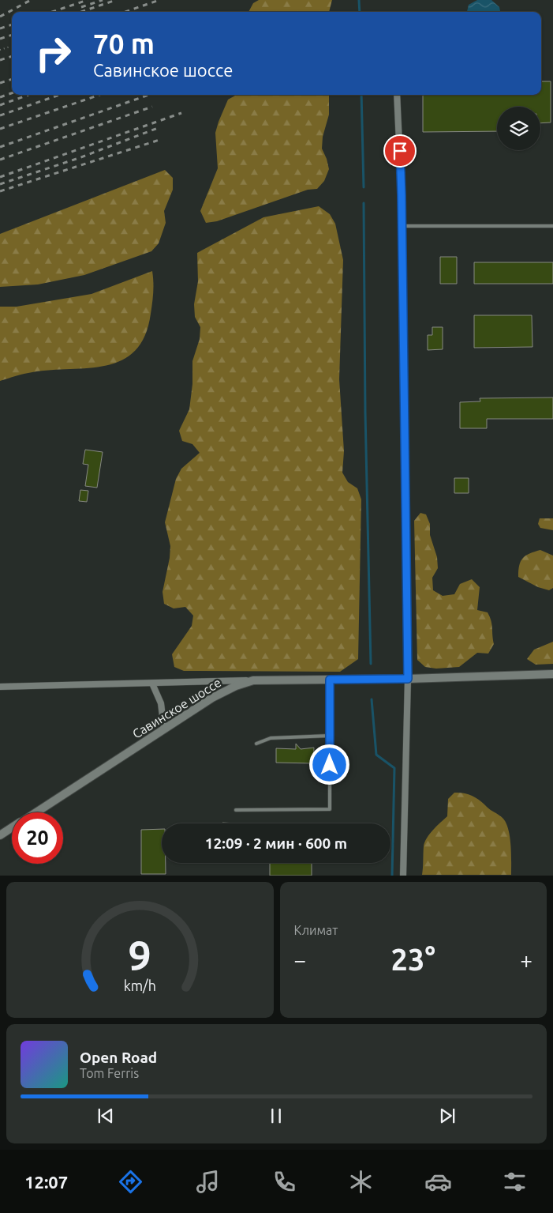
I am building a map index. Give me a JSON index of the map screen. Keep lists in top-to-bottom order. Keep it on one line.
{"streets":{"street":["Савинское шоссе"]},"page":{"turn":["70 m","Савинское шоссе"],"limit":"20","trip":"12:09 · 2 мин · 600 m","tile":"Климат","heat":["−","23°","+"],"song":["Open Road","Tom Ferris"],"tabs":"12:07","gauge":["9","km/h"]}}
